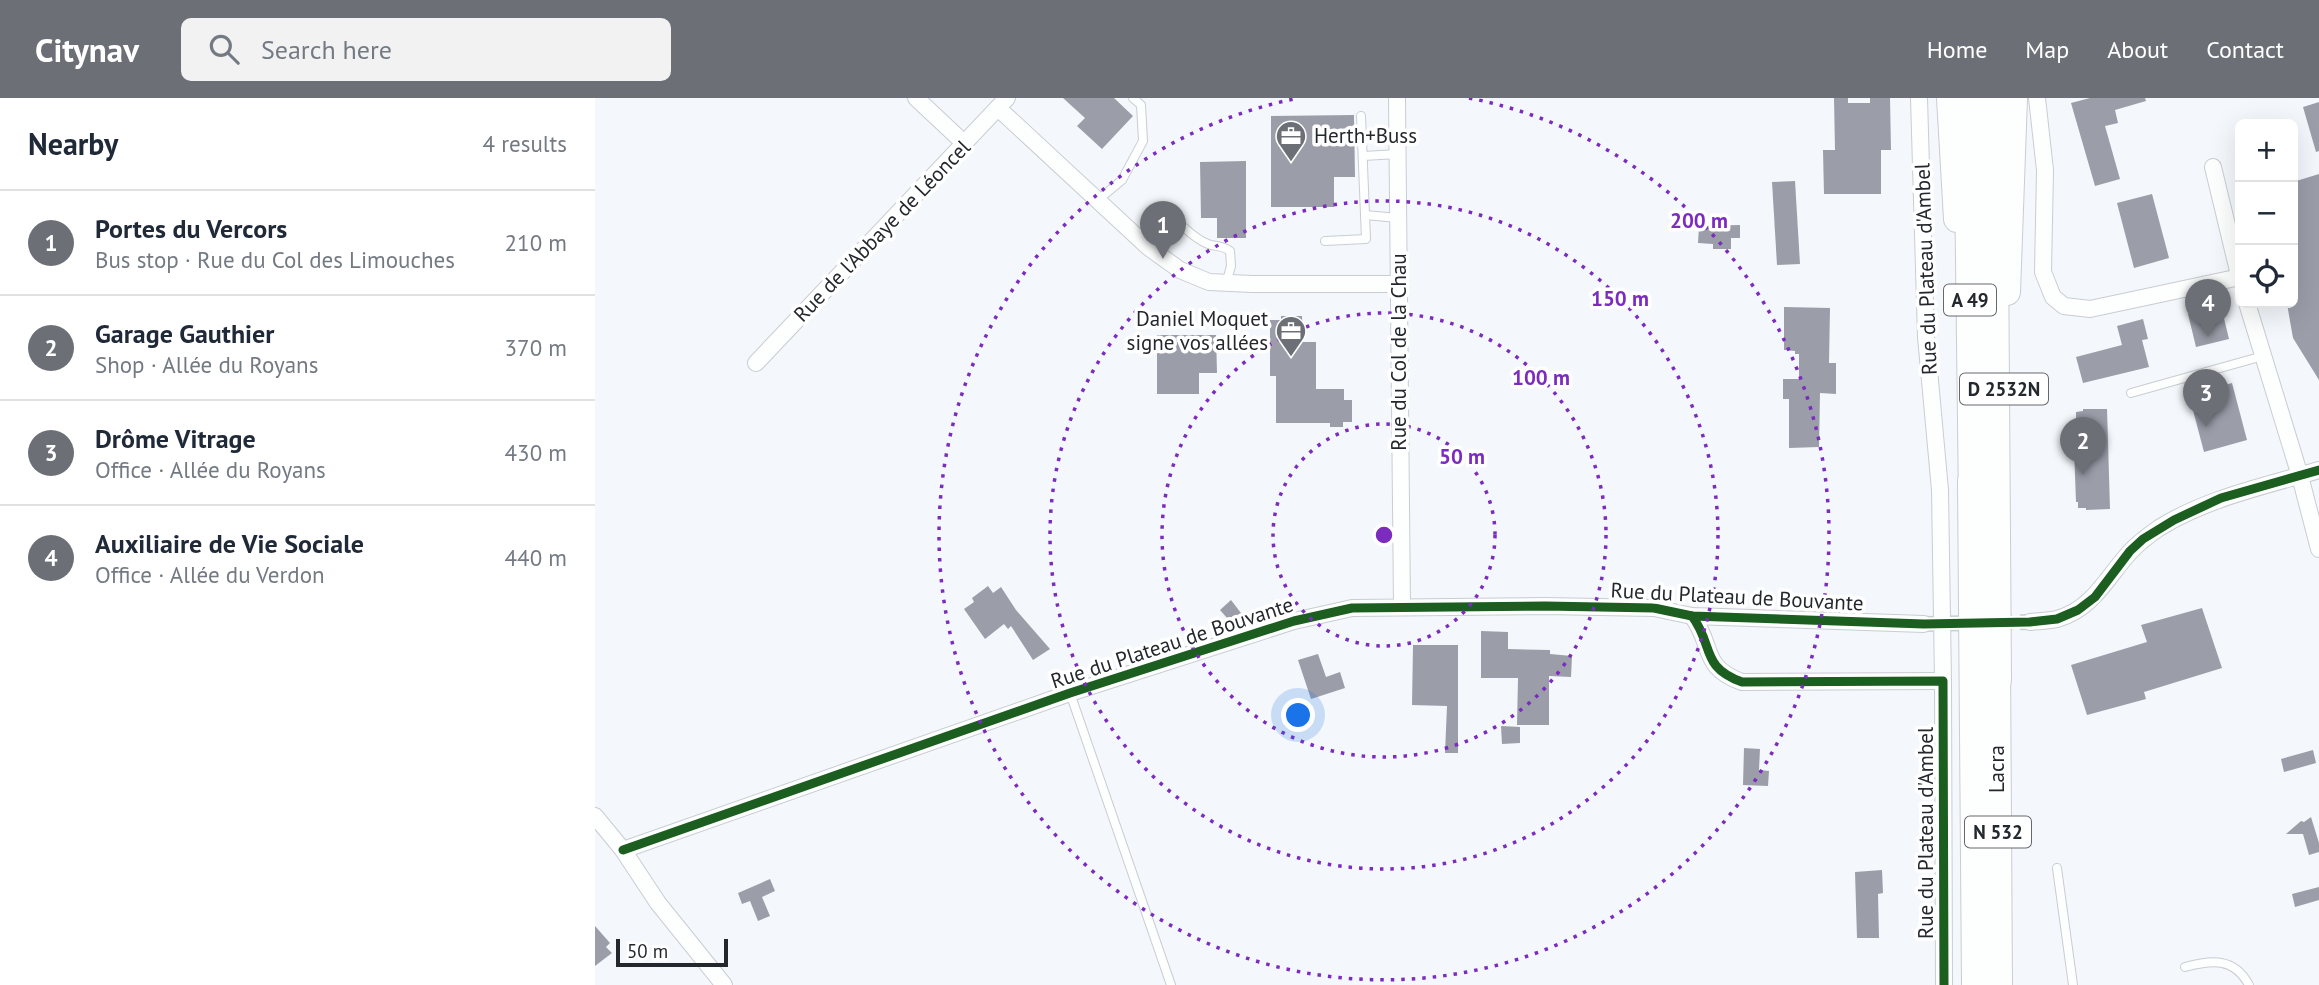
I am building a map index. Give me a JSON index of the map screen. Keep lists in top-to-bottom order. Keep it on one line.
{"streets":{"highway":["A 49","D 2532N","Lacra","N 532"],"street":["Rue de l'Abbaye de Léoncel","Rue du Plateau d'Ambel","Rue du Col de la Chau","Rue du Plateau de Bouvante"]},"crossings":[["A 49","D 2532N"],["A 49","Lacra"],["A 49","N 532"],["Rue du Col de la Chau","Rue du Plateau de Bouvante"],["D 2532N","Lacra"],["D 2532N","N 532"]],"places":{"office":["Herth+Buss","Daniel Moquet signe vos allées"]},"scale_bar":"50 m","page":{"header":"Citynav","search":"Search here","nav":["Home","Map","About","Contact"],"heading":["Nearby","4 results"],"map_buttons":["+","−"],"list":[{"mark":"1","name":"Portes du Vercors","note":"Bus stop · Rue du Col des Limouches","value":"210 m"},{"mark":"2","name":"Garage Gauthier","note":"Shop · Allée du Royans","value":"370 m"},{"mark":"3","name":"Drôme Vitrage","note":"Office · Allée du Royans","value":"430 m"},{"mark":"4","name":"Auxiliaire de Vie Sociale","note":"Office · Allée du Verdon","value":"440 m"}],"pins":["1","4","3","2"],"scale":"50 m"},"rings":["200 m","150 m","100 m","50 m"]}
